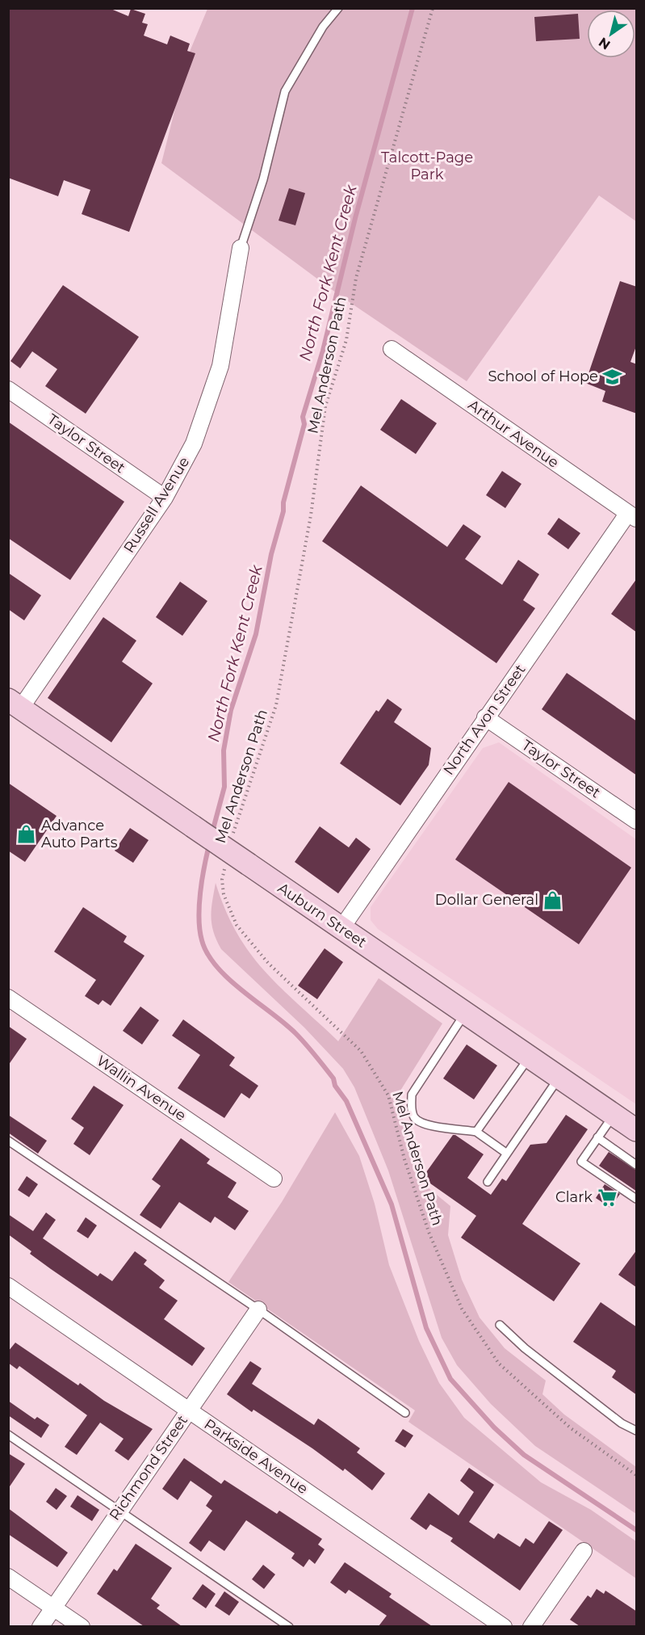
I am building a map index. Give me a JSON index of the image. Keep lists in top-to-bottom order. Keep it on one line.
{"streets":{"main road":["Auburn Street"],"street":["Arthur Avenue","Taylor Street","Russell Avenue","North Avon Street","Wallin Avenue","Parkside Avenue","Richmond Street"],"path":["Mel Anderson Path"]},"crossings":[["Arthur Avenue","North Avon Street"],["Taylor Street","Russell Avenue"],["Taylor Street","North Avon Street"],["Russell Avenue","Auburn Street"],["North Avon Street","Auburn Street"],["Parkside Avenue","Richmond Street"]],"water":["North Fork Kent Creek"],"parks":["Talcott-Page Park"],"places":{"school or university":["School of Hope"],"shop":["Advance Auto Parts","Dollar General"],"supermarket":["Clark"]},"north":"bottom left"}
